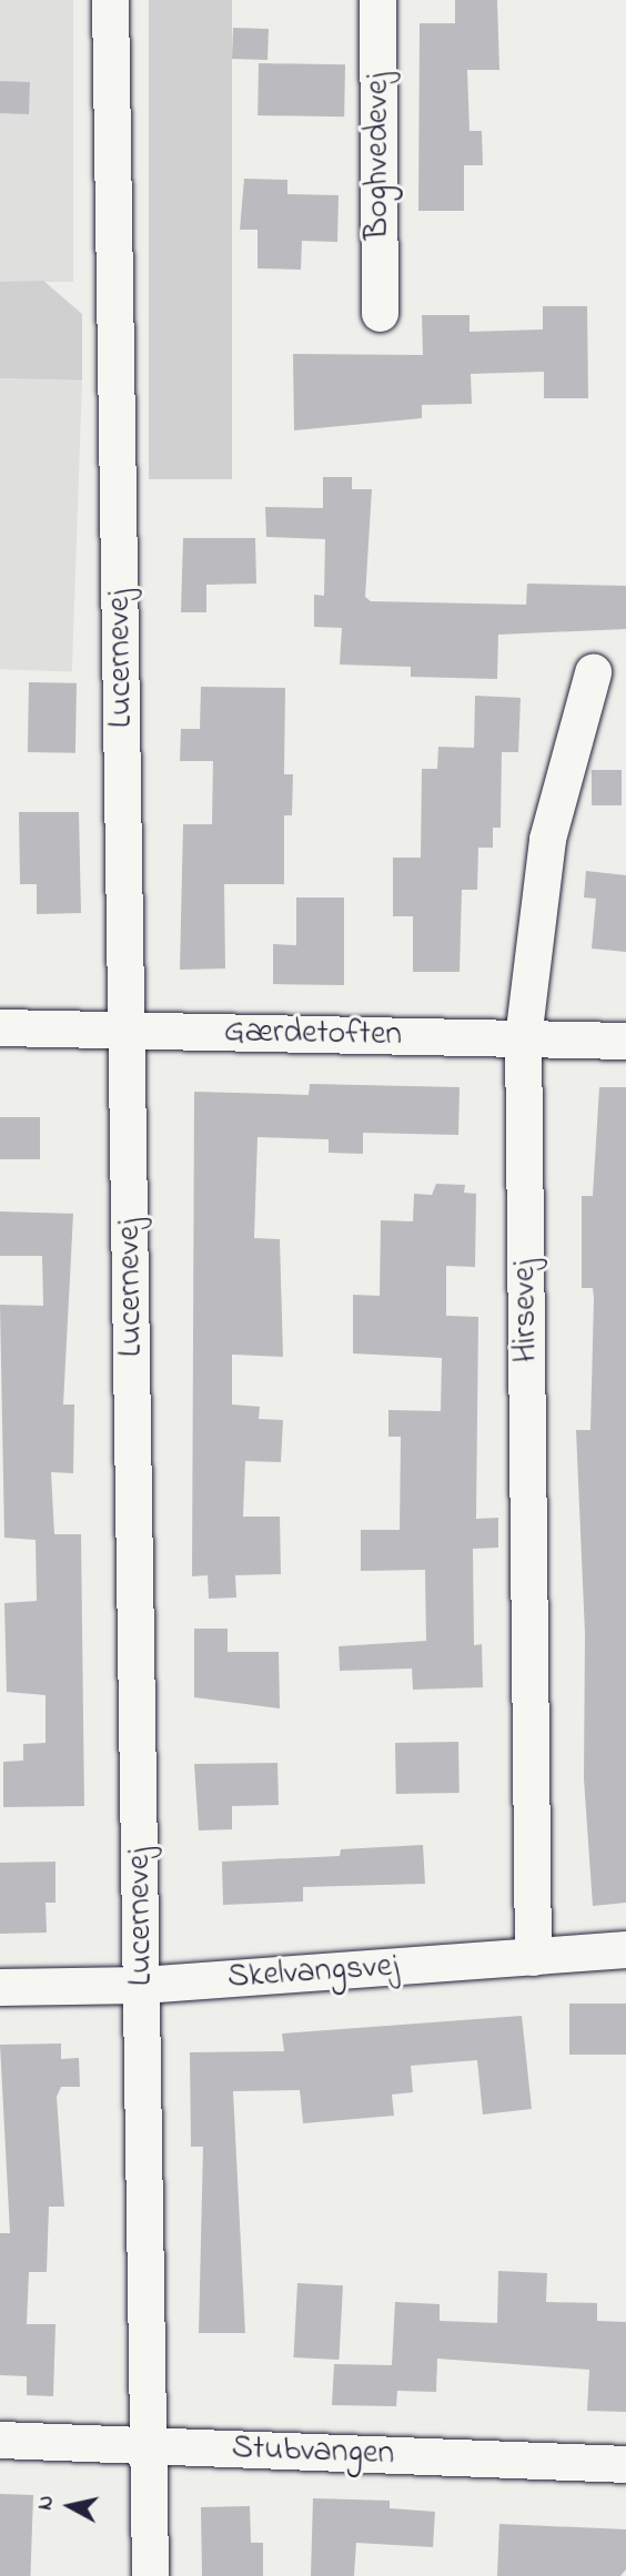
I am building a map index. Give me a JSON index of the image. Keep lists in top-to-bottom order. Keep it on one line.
{"streets":{"street":["Boghvedevej","Lucernevej","Gærdetoften","Hirsevej","Skelvangsvej","Stubvangen"]},"crossings":[["Lucernevej","Gærdetoften"],["Lucernevej","Skelvangsvej"],["Lucernevej","Stubvangen"],["Gærdetoften","Hirsevej"],["Hirsevej","Skelvangsvej"]],"north":"left"}
